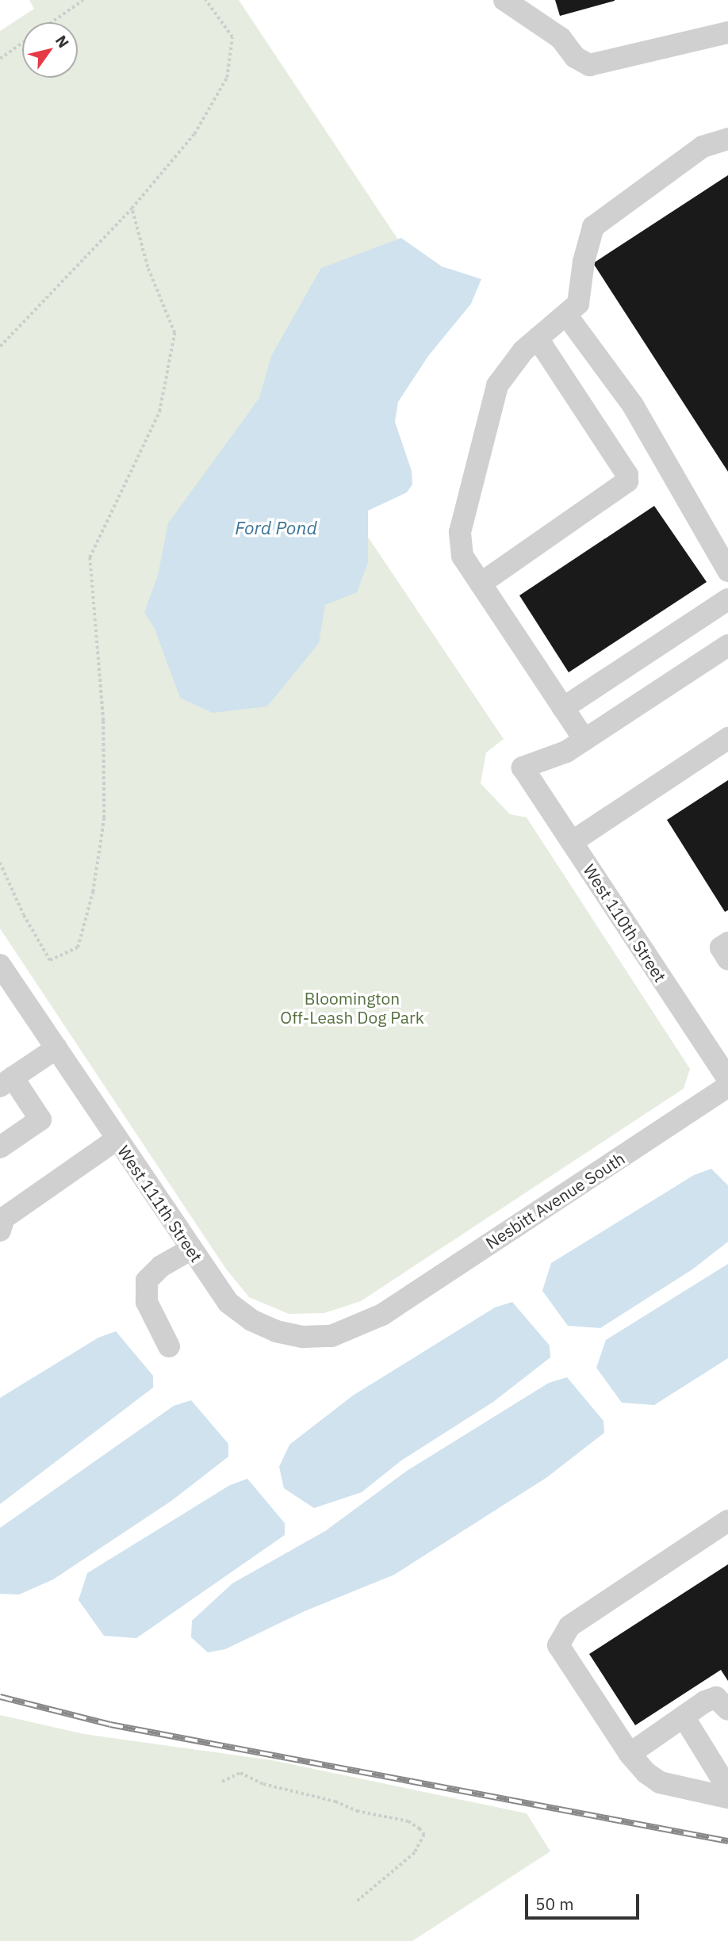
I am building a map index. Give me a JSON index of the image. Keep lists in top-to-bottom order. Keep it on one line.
{"streets":{"street":["West 110th Street","Nesbitt Avenue South","West 111th Street"]},"crossings":[["Nesbitt Avenue South","West 111th Street"]],"water":["Ford Pond"],"parks":["Bloomington Off-Leash Dog Park"],"scale_bar":"50 m","north":"top right"}
